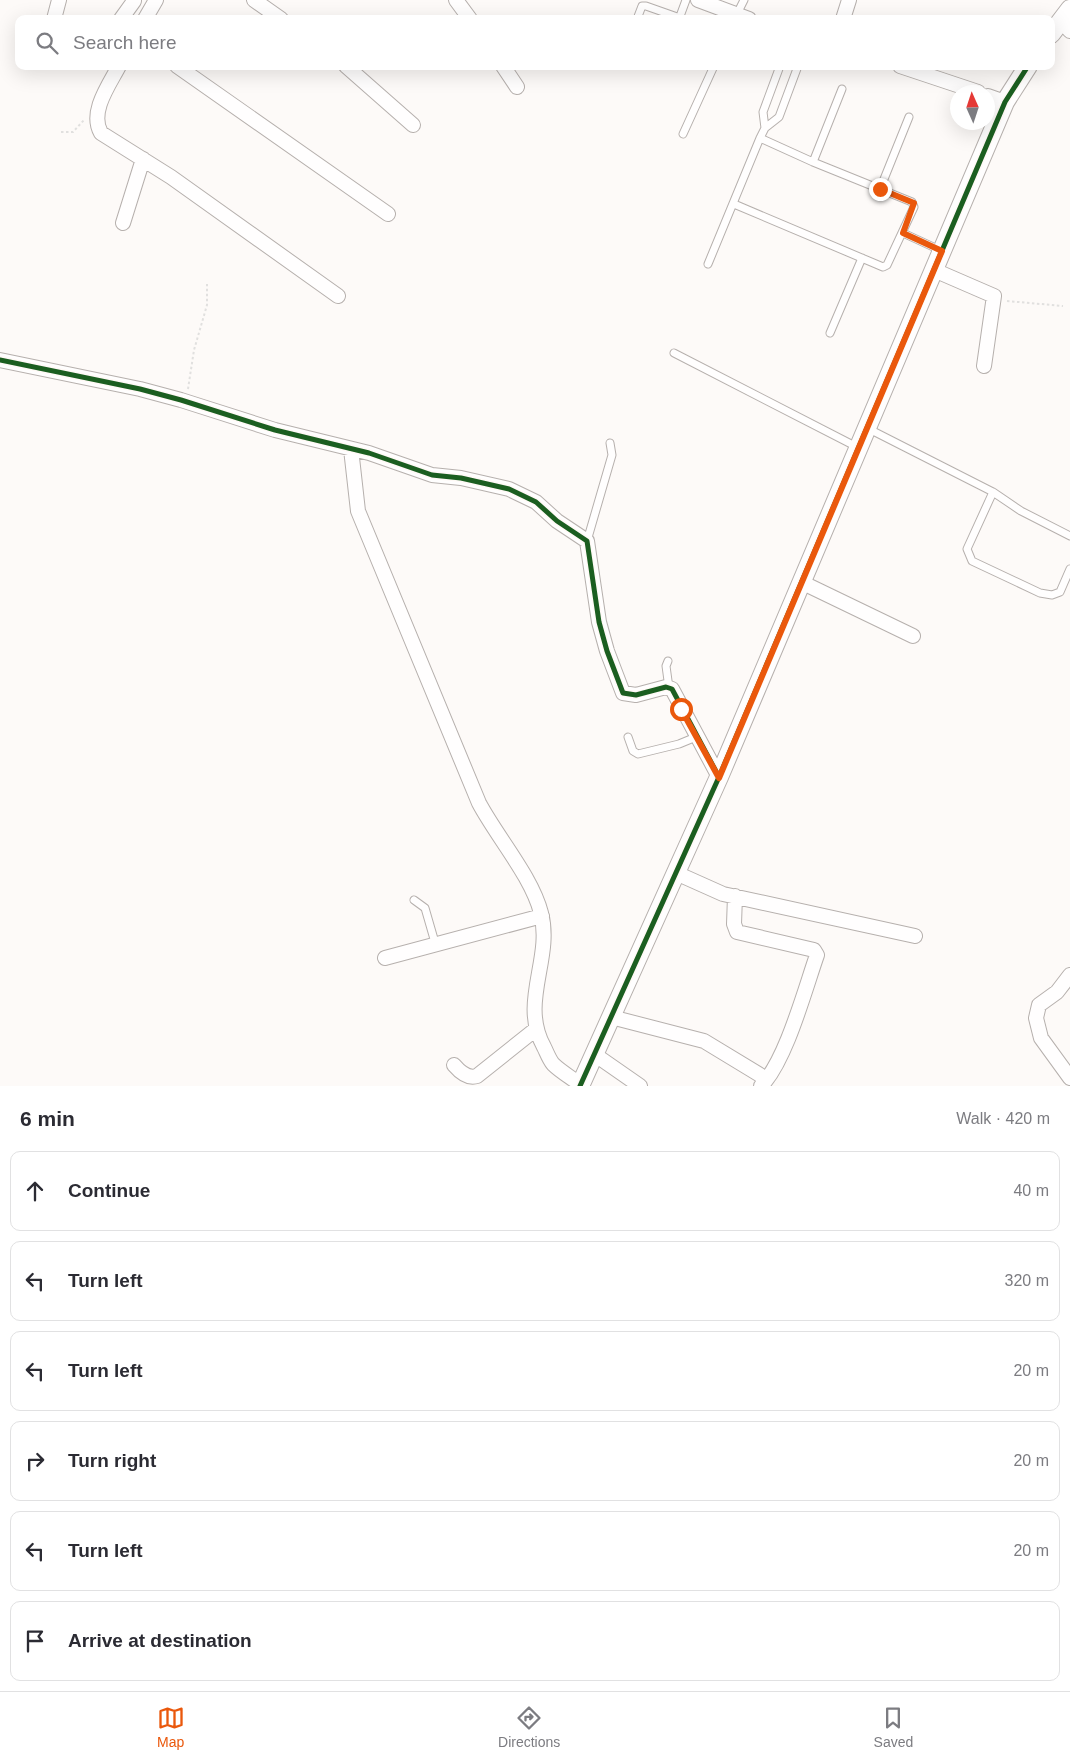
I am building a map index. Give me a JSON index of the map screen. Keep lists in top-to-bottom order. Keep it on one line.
{"north":"top","page":{"search":"Search here","heading":["6 min","Walk · 420 m"],"list":[["Continue","40 m"],["Turn left","320 m"],["Turn left","20 m"],["Turn right","20 m"],["Turn left","20 m"],"Arrive at destination"],"nav":["Map","Directions","Saved"]}}
